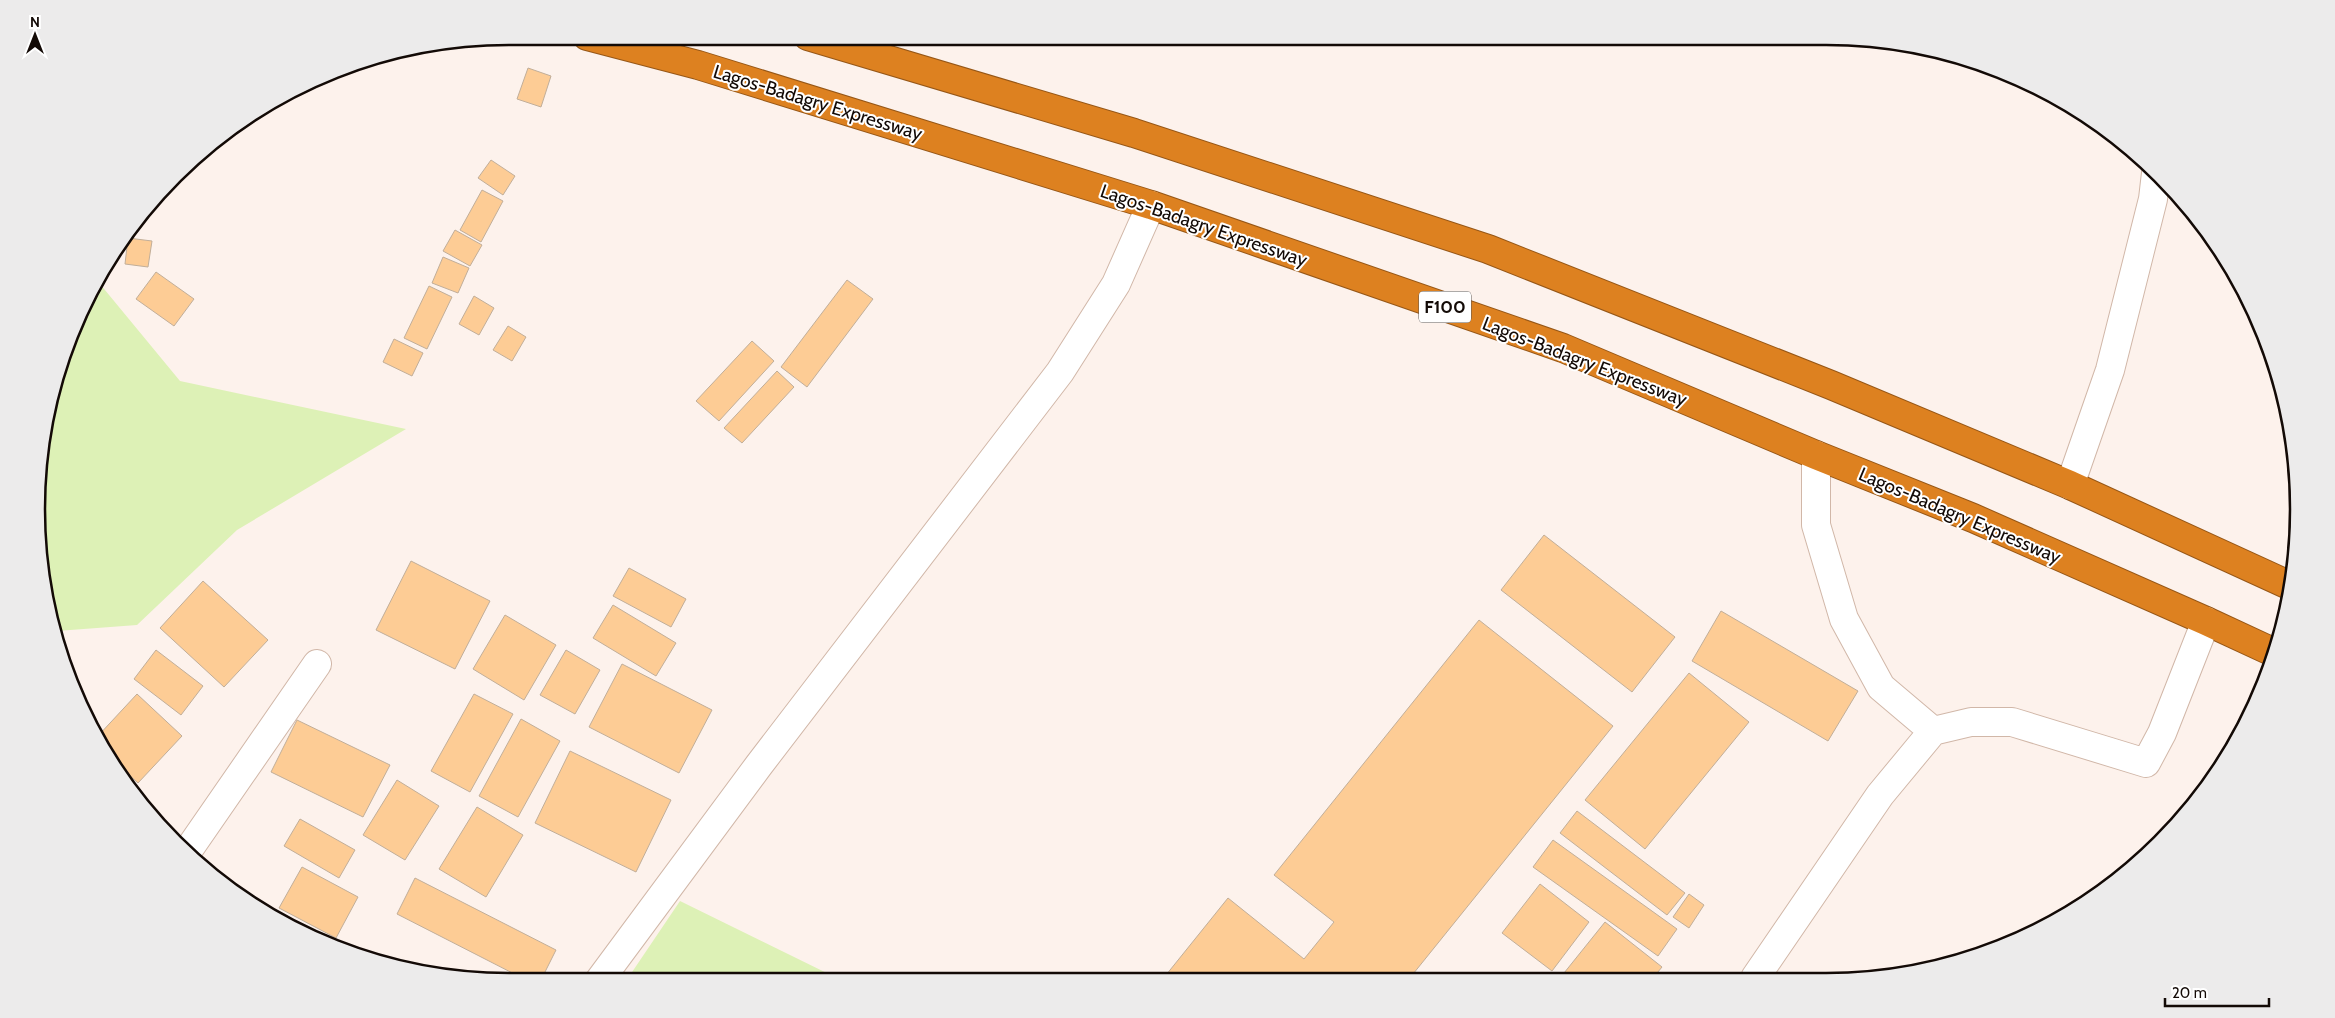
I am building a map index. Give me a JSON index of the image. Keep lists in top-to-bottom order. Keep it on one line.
{"streets":{"highway":["Lagos-Badagry Expressway","F100"]},"scale_bar":"20 m","north":"top"}
